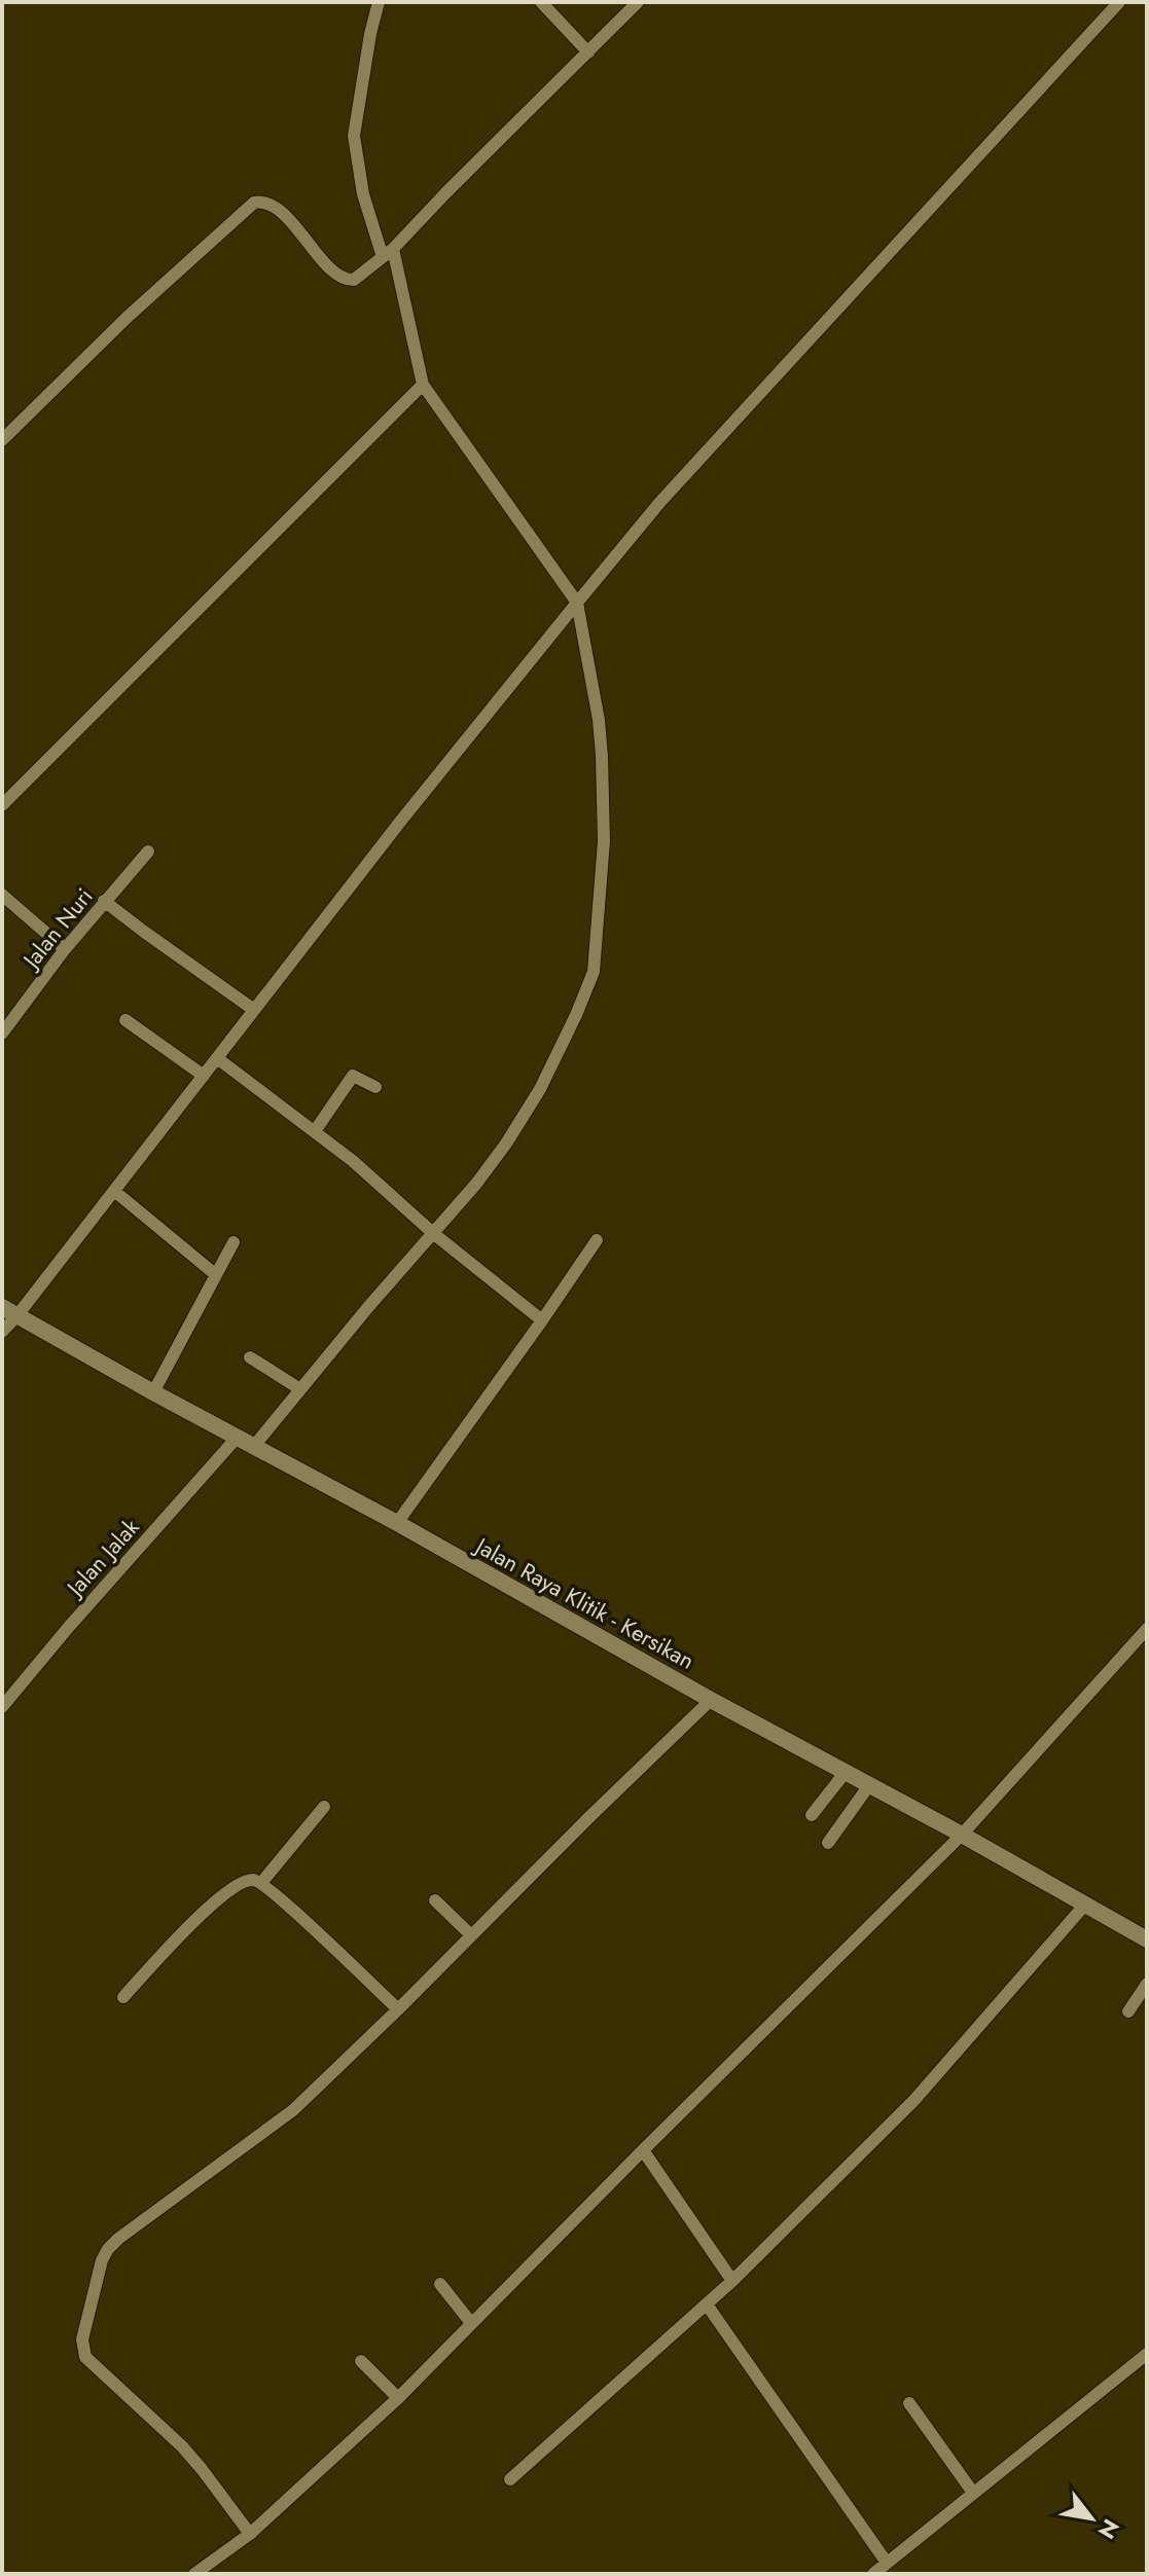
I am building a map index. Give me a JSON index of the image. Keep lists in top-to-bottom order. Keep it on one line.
{"streets":{"street":["Jalan Nuri","Jalan Jalak","Jalan Raya Klitik - Kersikan"]},"crossings":[["Jalan Jalak","Jalan Raya Klitik - Kersikan"]],"north":"bottom right"}
